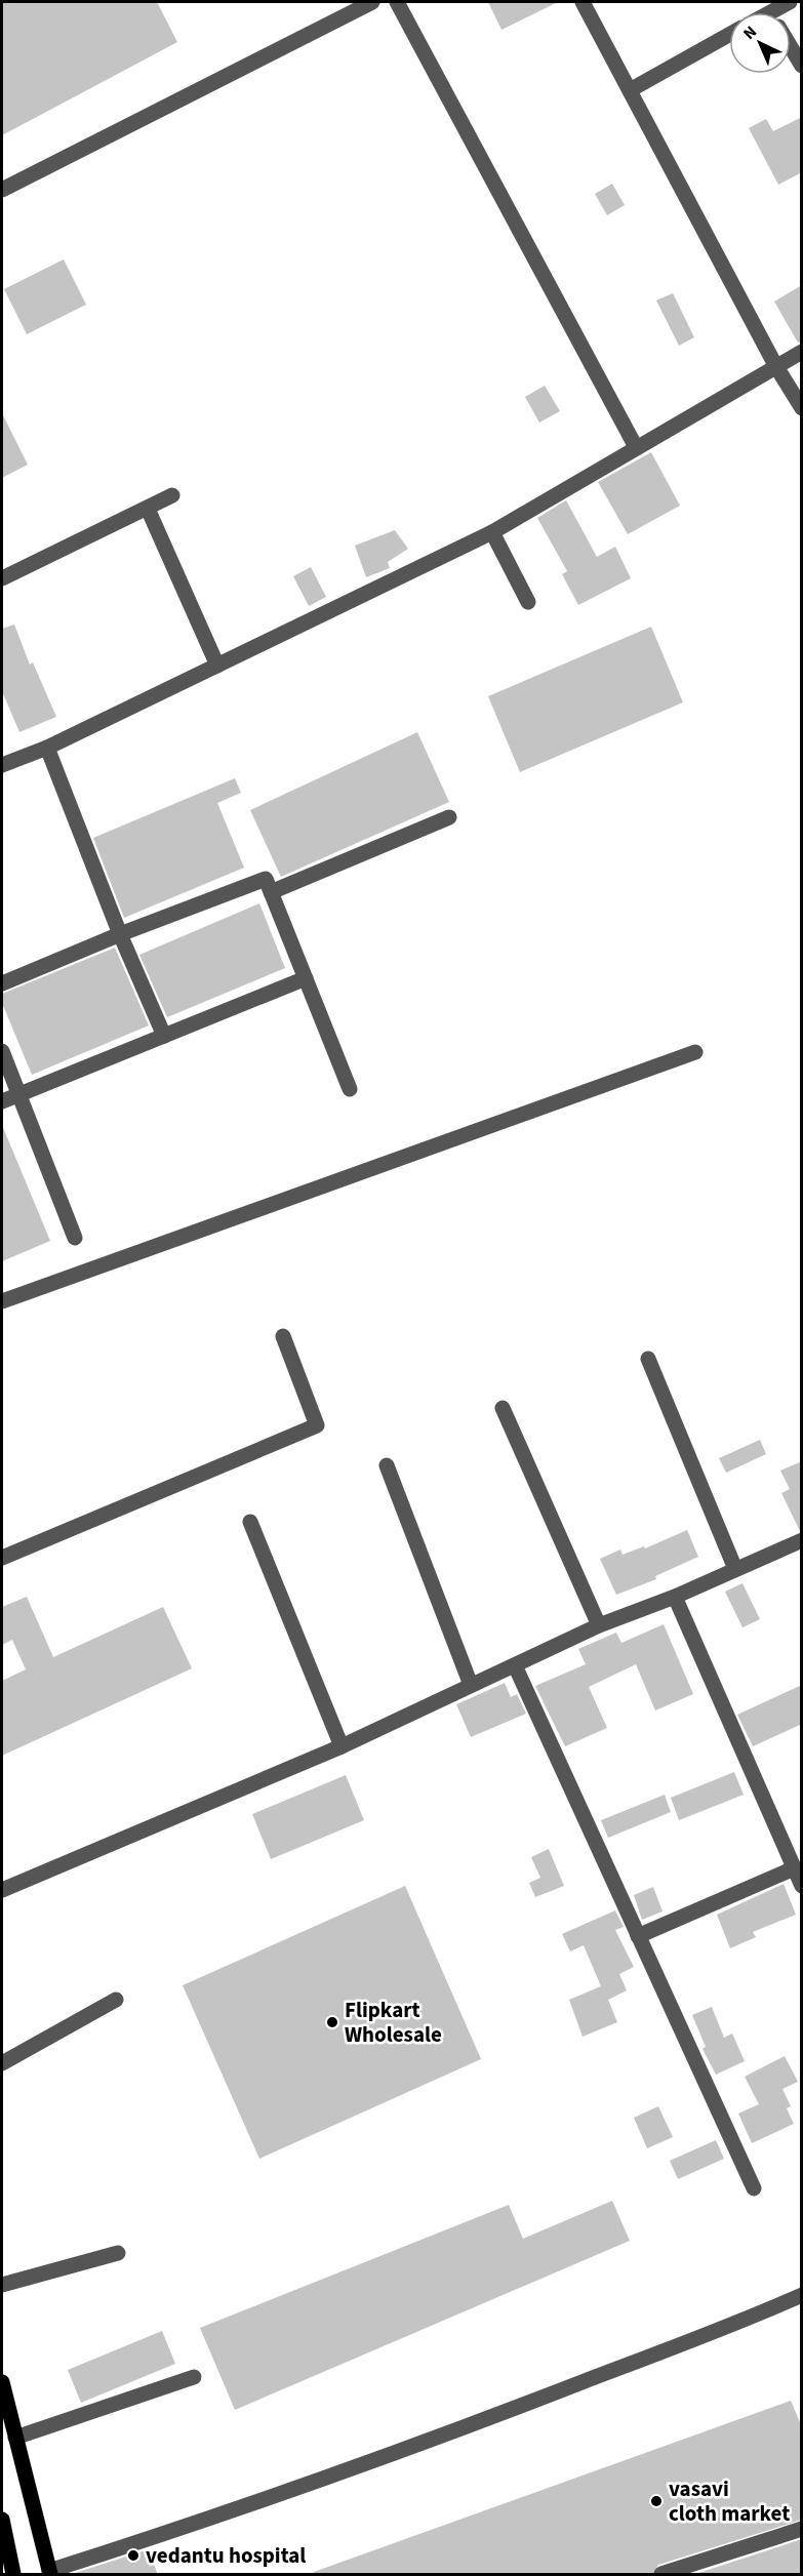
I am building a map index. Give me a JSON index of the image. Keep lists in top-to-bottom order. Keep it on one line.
{"places":["Flipkart Wholesale","vasavi cloth market","vedantu hospital"],"north":"top left"}
